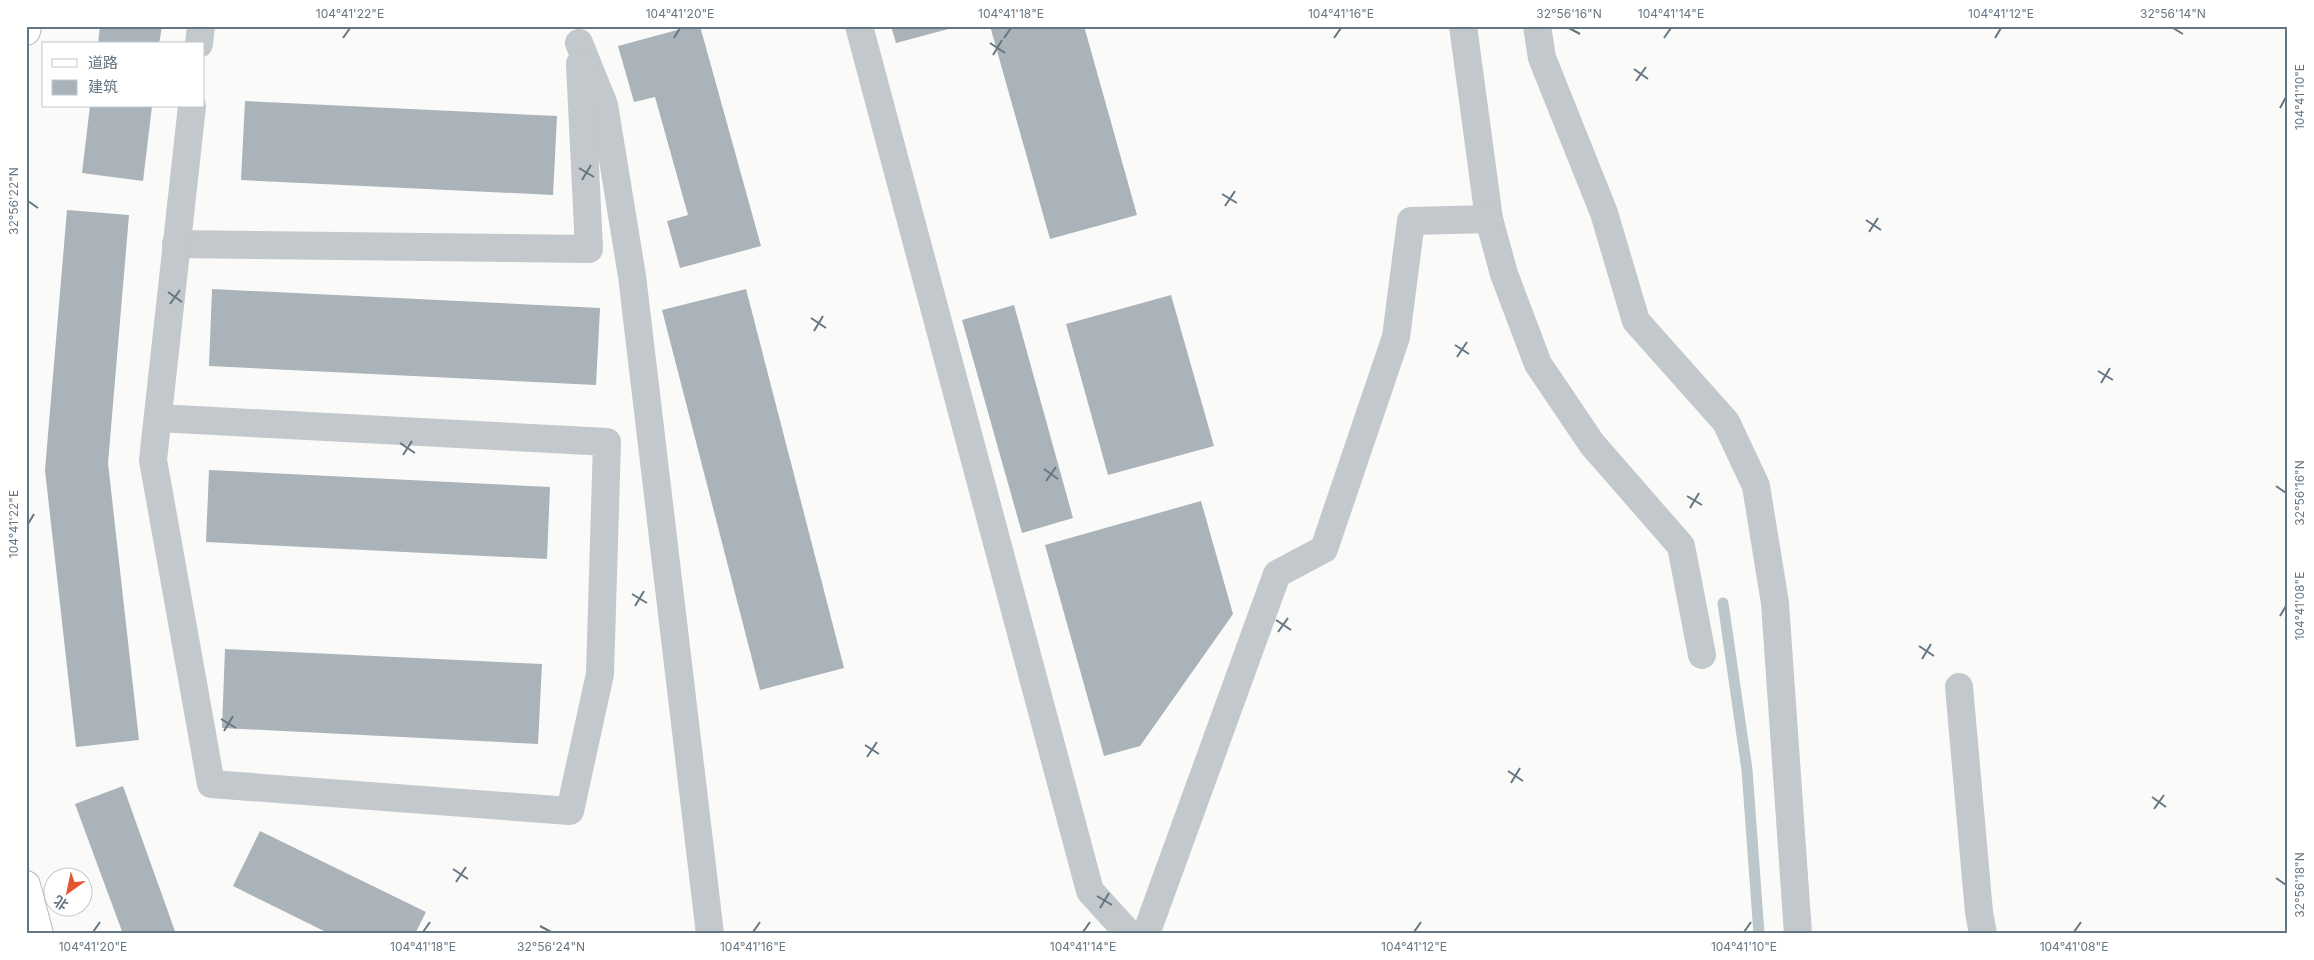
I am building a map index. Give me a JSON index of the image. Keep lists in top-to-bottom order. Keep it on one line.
{"legend":["道路","建筑"],"north":"bottom left","coordinates":["104°41'22\"E","104°41'20\"E","104°41'18\"E","104°41'16\"E","32°56'16\"N","104°41'14\"E","104°41'12\"E","32°56'14\"N","104°41'10\"E","32°56'22\"N","104°41'08\"E","32°56'18\"N","32°56'24\"N"]}
